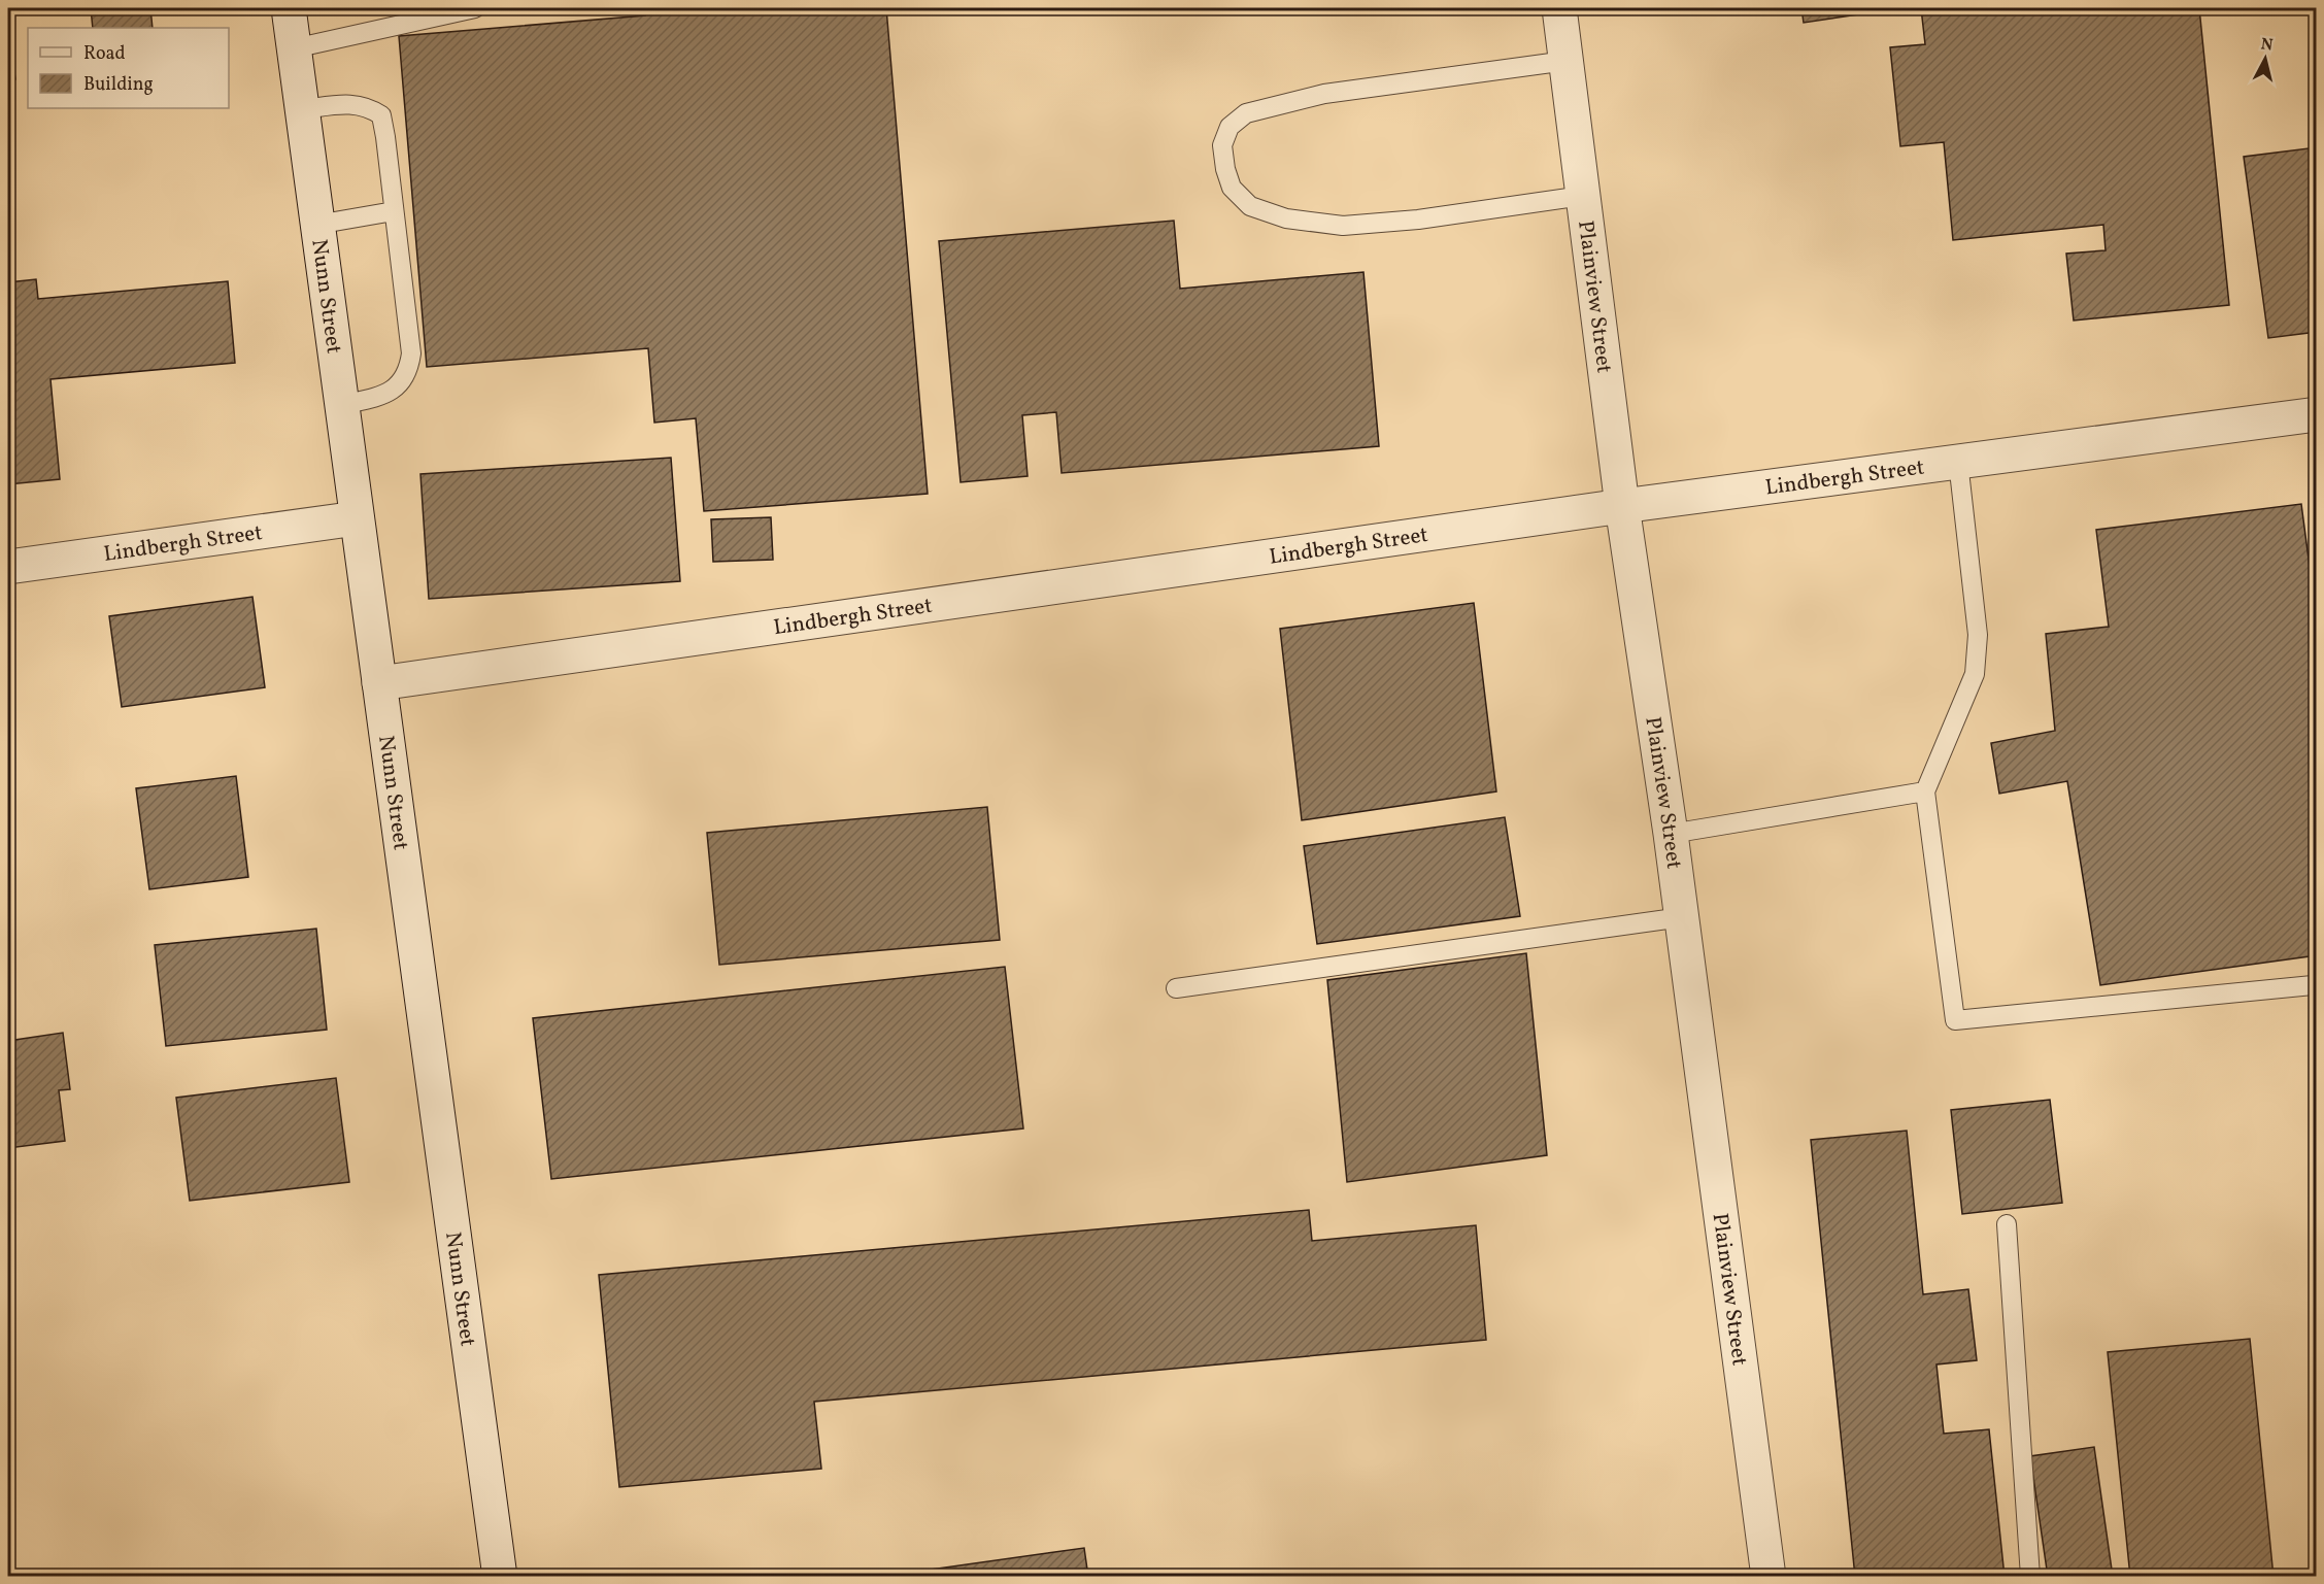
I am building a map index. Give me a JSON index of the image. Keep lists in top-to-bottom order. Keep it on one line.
{"streets":{"street":["Nunn Street","Plainview Street","Lindbergh Street"]},"crossings":[["Nunn Street","Lindbergh Street"],["Plainview Street","Lindbergh Street"]],"legend":["Road","Building"],"north":"top"}
